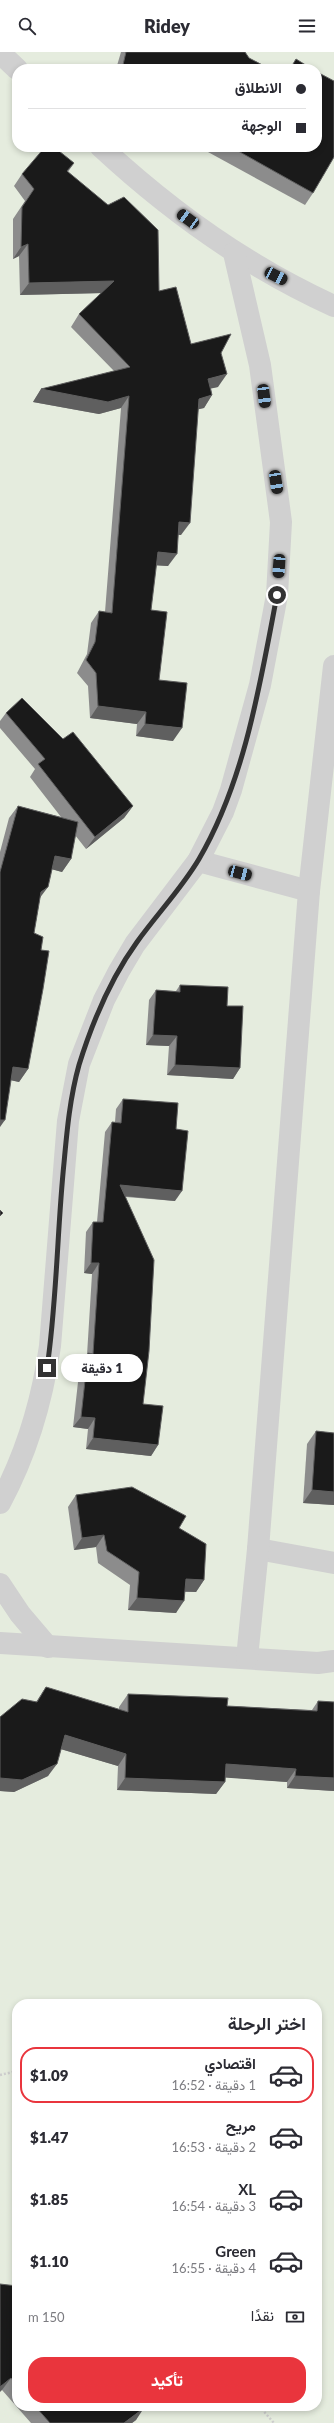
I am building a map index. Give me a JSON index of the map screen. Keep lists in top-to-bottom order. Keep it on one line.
{"page":{"header":"Ridey","banner":["الانطلاق","الوجهة"],"bubble":"1 دقيقة","heading":"اختر الرحلة","list":[{"name":"اقتصادي","note":"1 دقيقة · 16:52","value":"$1.09"},{"name":"مريح","note":"2 دقيقة · 16:53","value":"$1.47"},{"name":"XL","note":"3 دقيقة · 16:54","value":"$1.85"},{"name":"Green","note":"4 دقيقة · 16:55","value":"$1.10"}],"pay":["نقدًا","150 m"],"buttons":"تأكيد"}}
